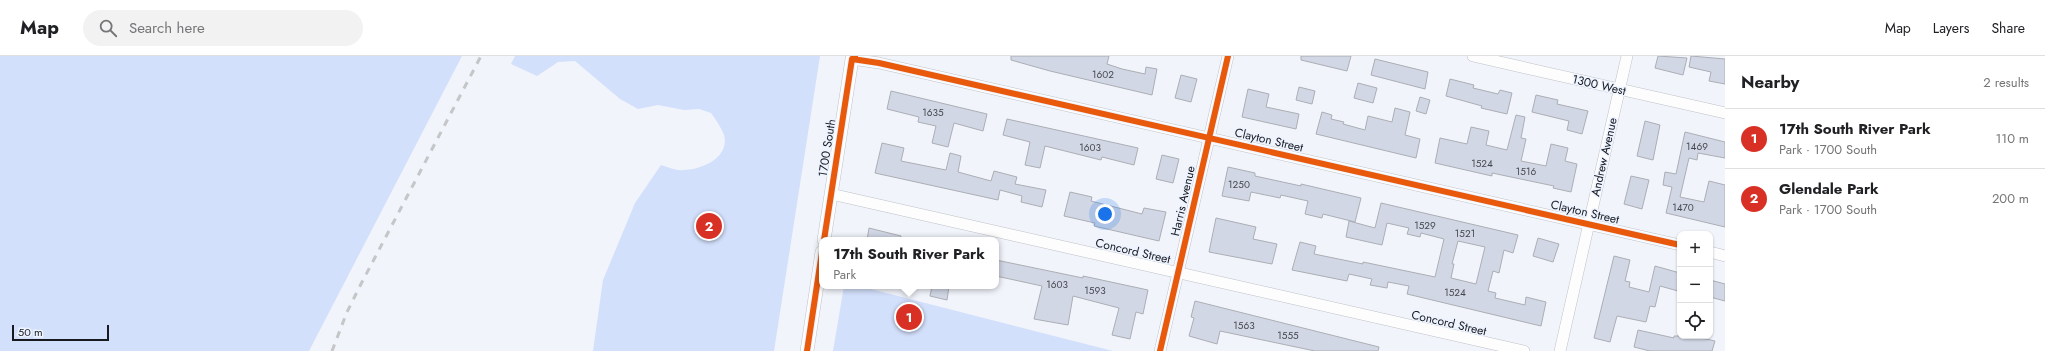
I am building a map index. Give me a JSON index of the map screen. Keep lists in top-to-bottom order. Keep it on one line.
{"streets":{"street":["1300 West","Clayton Street","1700 South","Andrew Avenue","Harris Avenue","Concord Street"]},"crossings":[["1300 West","Andrew Avenue"],["Clayton Street","1700 South"],["Clayton Street","Andrew Avenue"],["Clayton Street","Harris Avenue"],["1700 South","Concord Street"],["Harris Avenue","Concord Street"]],"house_numbers":["1602","1635","1469","1603","1524","1516","1250","1470","1529","1521","1603","1593","1524","1563","1555"],"scale_bar":"50 m","page":{"header":"Map","search":"Search here","nav":["Map","Layers","Share"],"heading":["Nearby","2 results"],"list":[{"mark":"1","name":"17th South River Park","note":"Park · 1700 South","value":"110 m"},{"mark":"2","name":"Glendale Park","note":"Park · 1700 South","value":"200 m"}],"pins":["2","1"],"map_buttons":["+","−"],"popup":["17th South River Park","Park"],"scale":"50 m"}}
